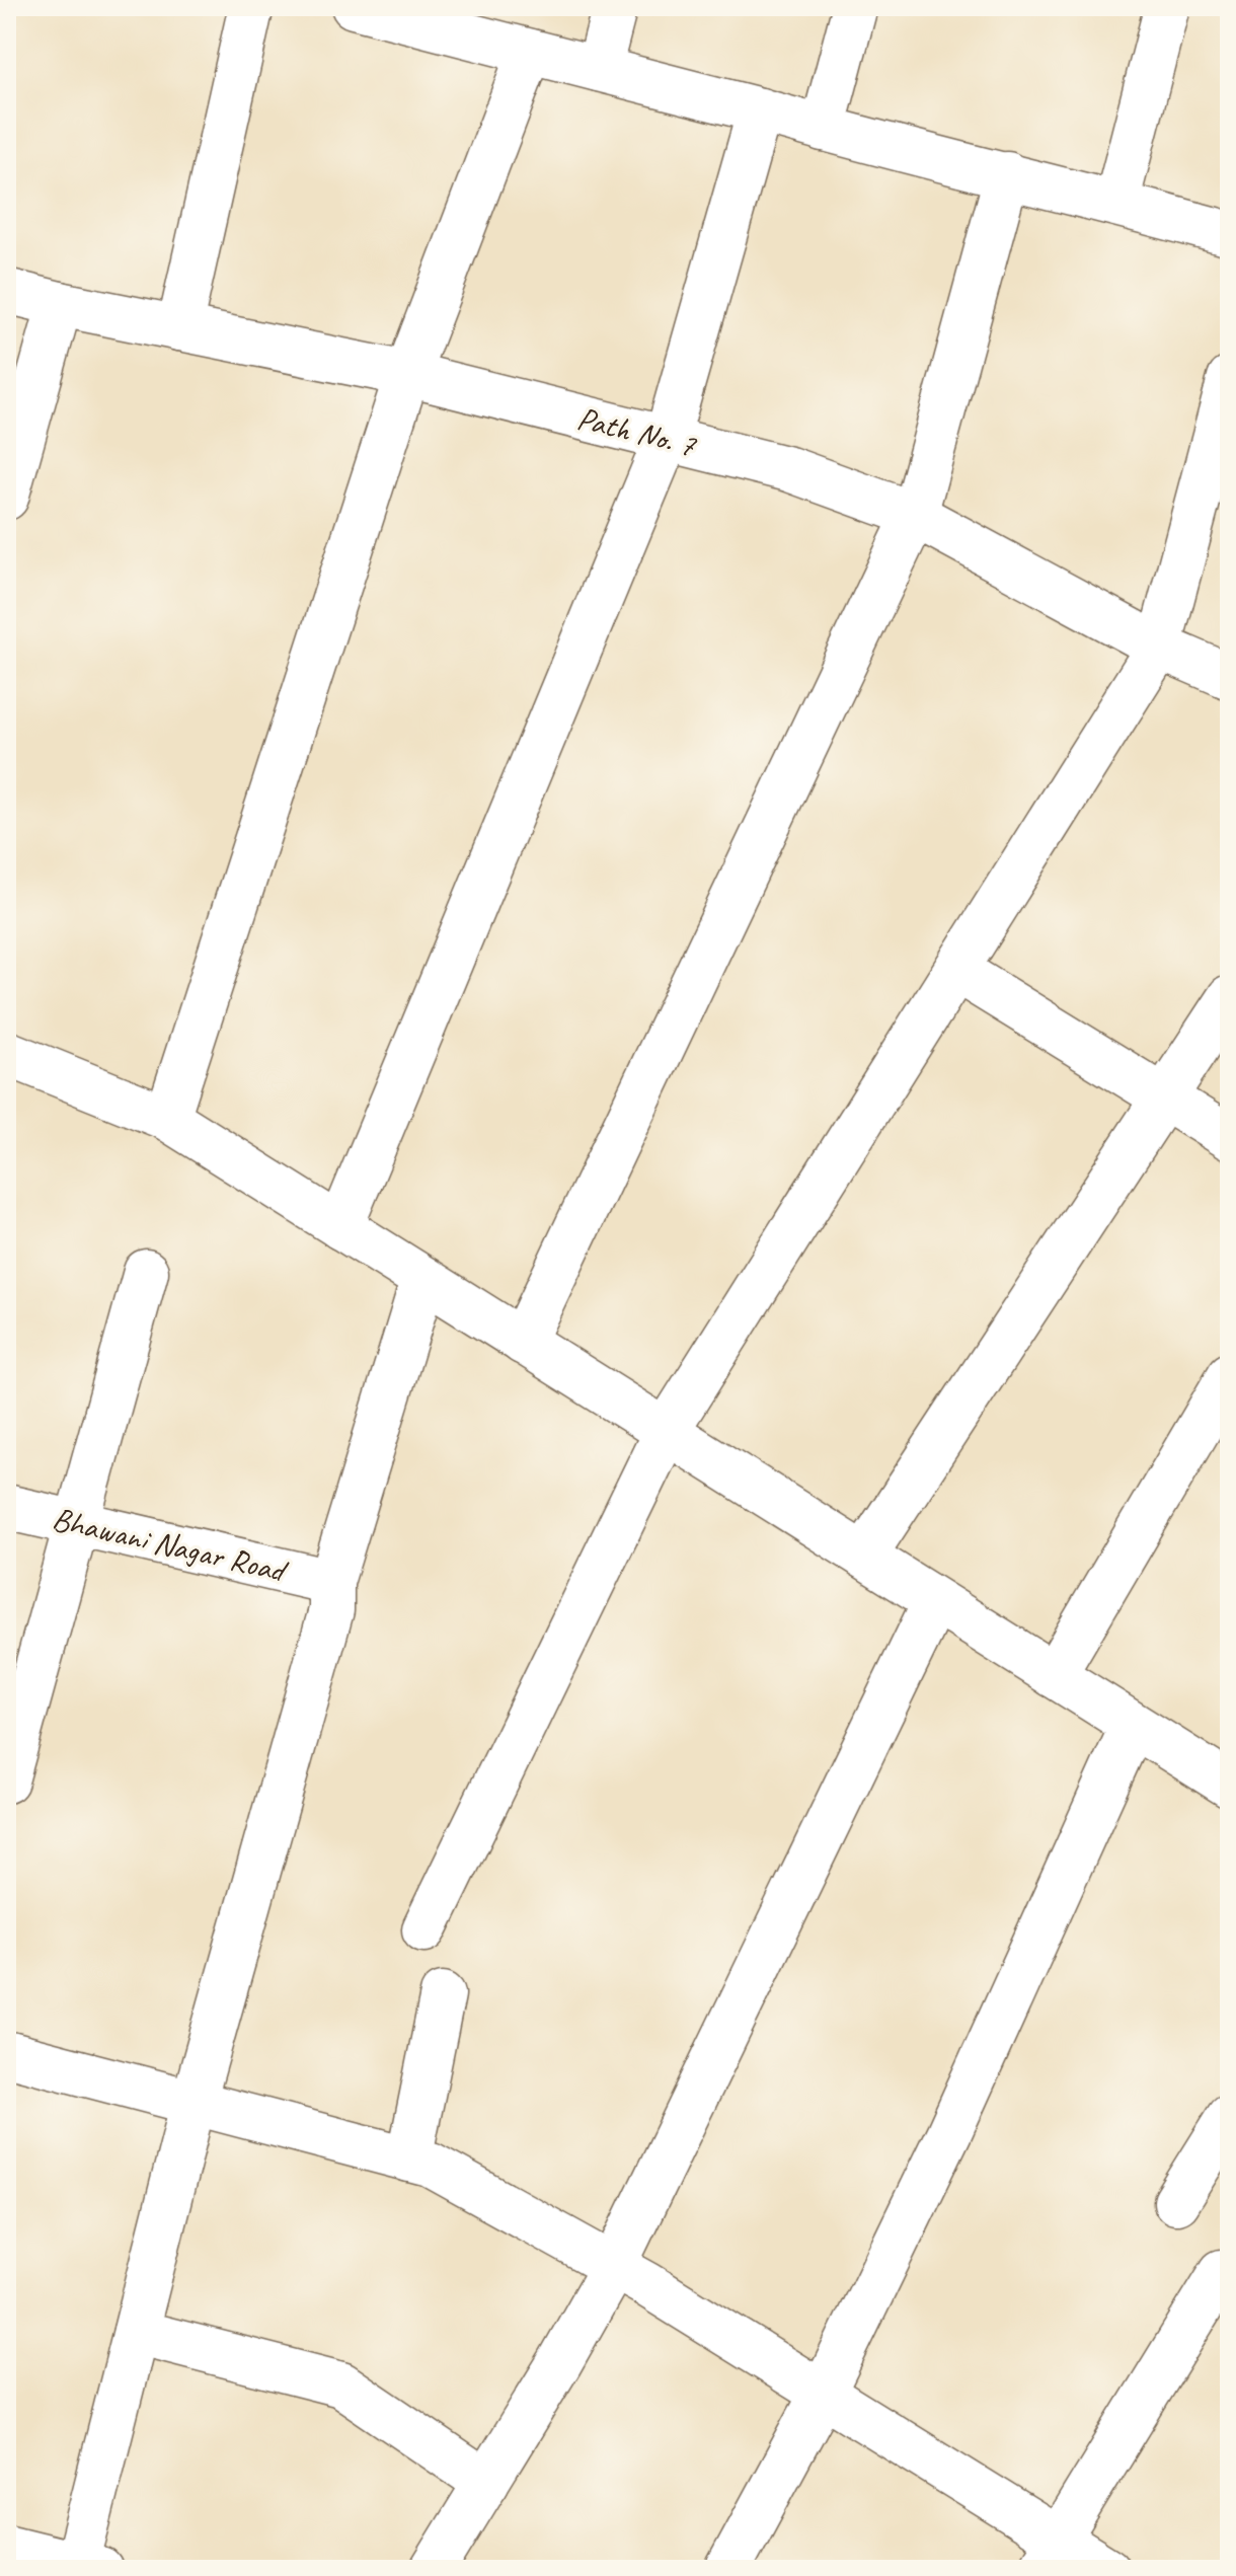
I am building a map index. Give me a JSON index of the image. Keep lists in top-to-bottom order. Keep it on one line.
{"streets":{"street":["Path No. 7","Bhawani Nagar Road"]}}
